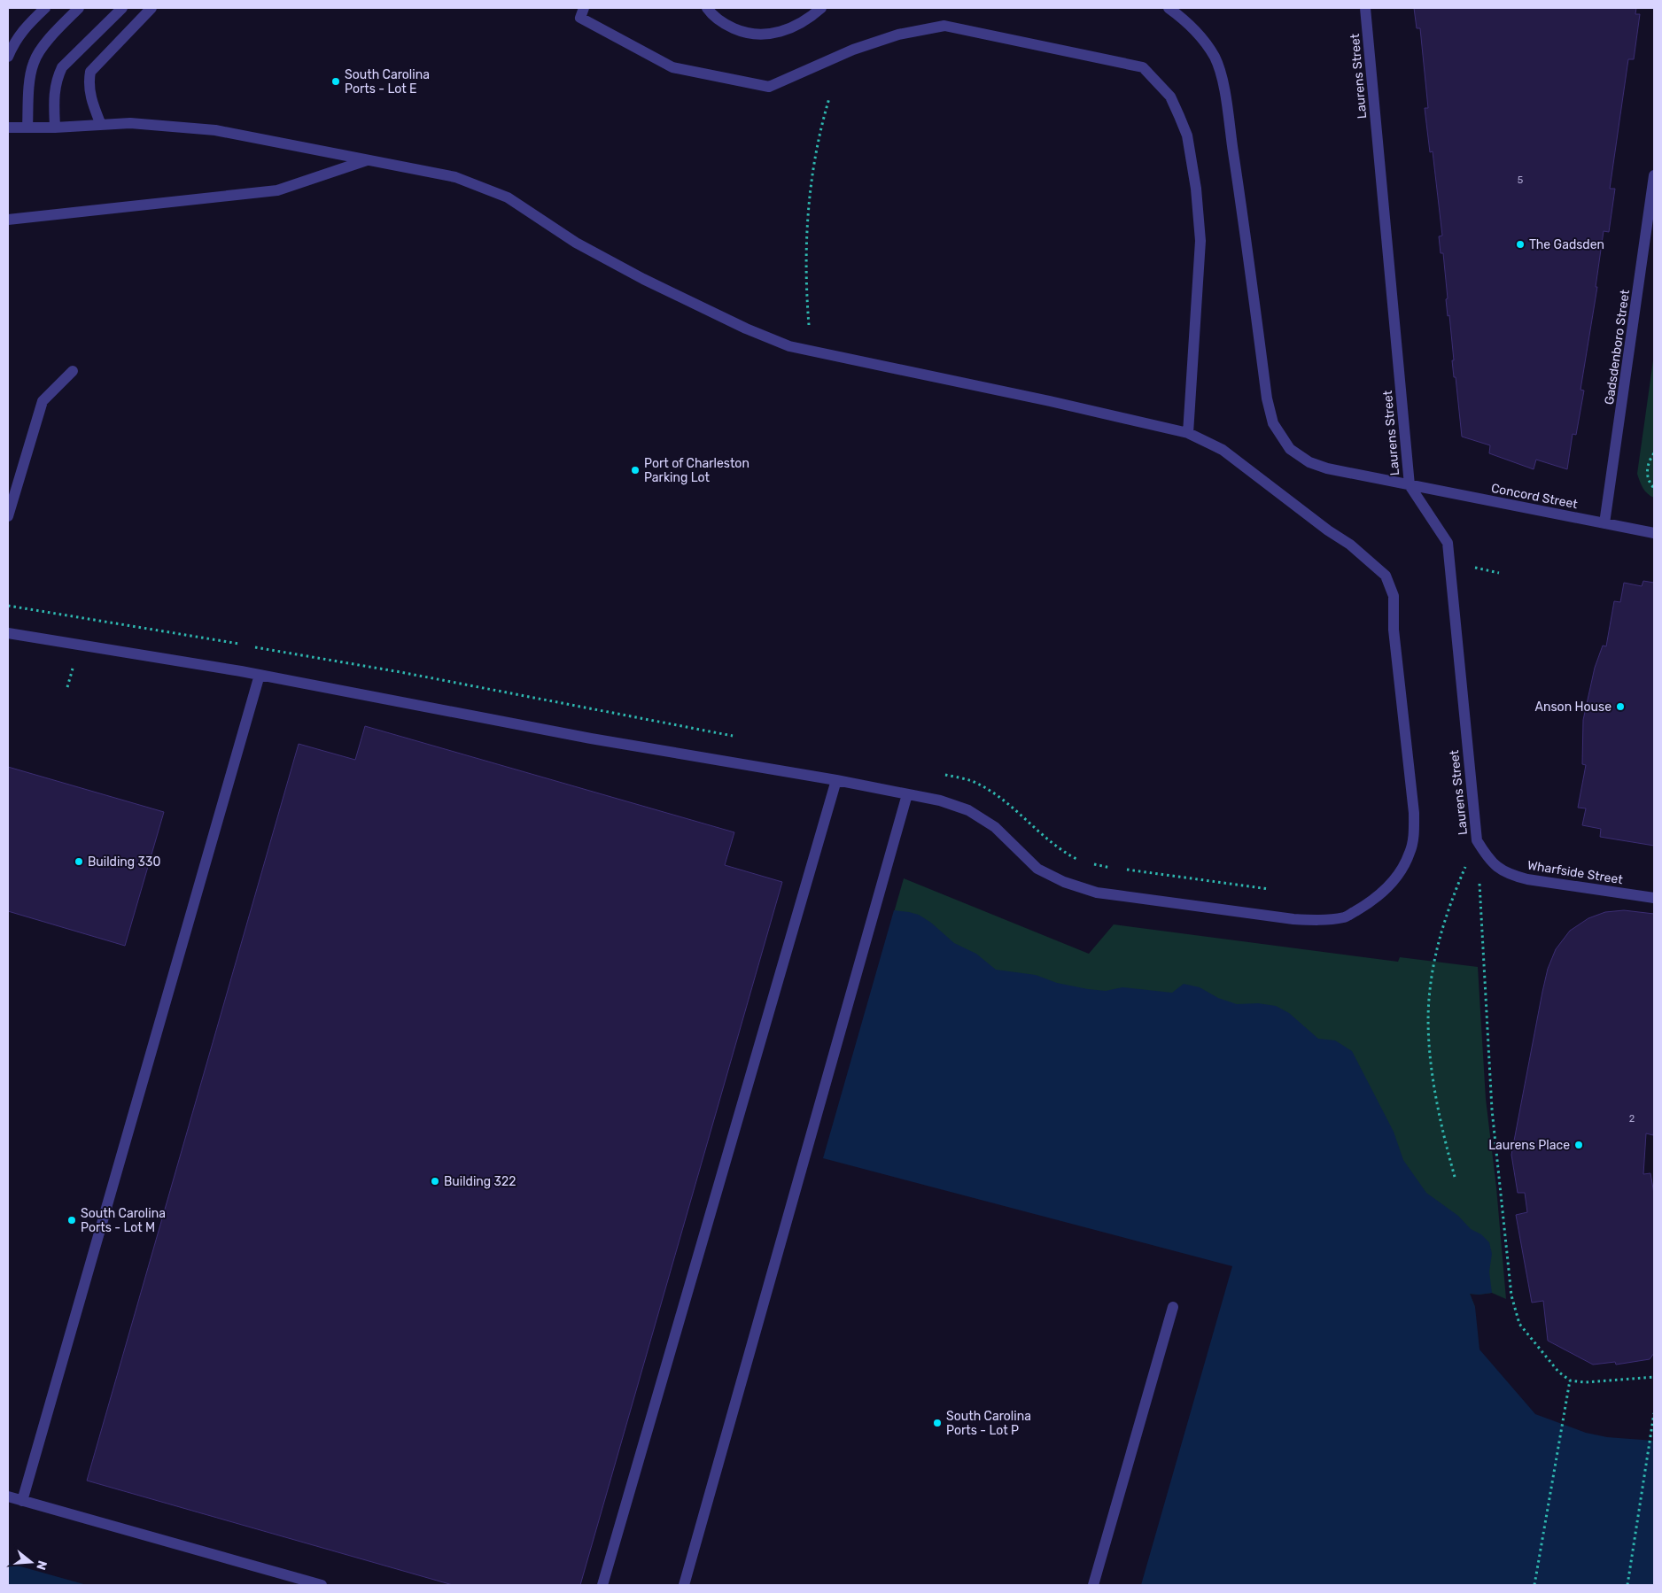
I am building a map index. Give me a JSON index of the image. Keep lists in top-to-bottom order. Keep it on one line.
{"streets":{"street":["Laurens Street","Gadsdenboro Street","Concord Street","Wharfside Street"]},"crossings":[["Laurens Street","Concord Street"],["Laurens Street","Wharfside Street"],["Gadsdenboro Street","Concord Street"]],"places":["South Carolina Ports - Lot E","The Gadsden","Port of Charleston Parking Lot","Anson House","Building 330","Laurens Place","Building 322","South Carolina Ports - Lot M","South Carolina Ports - Lot P"],"house_numbers":["5","2"],"north":"right"}
